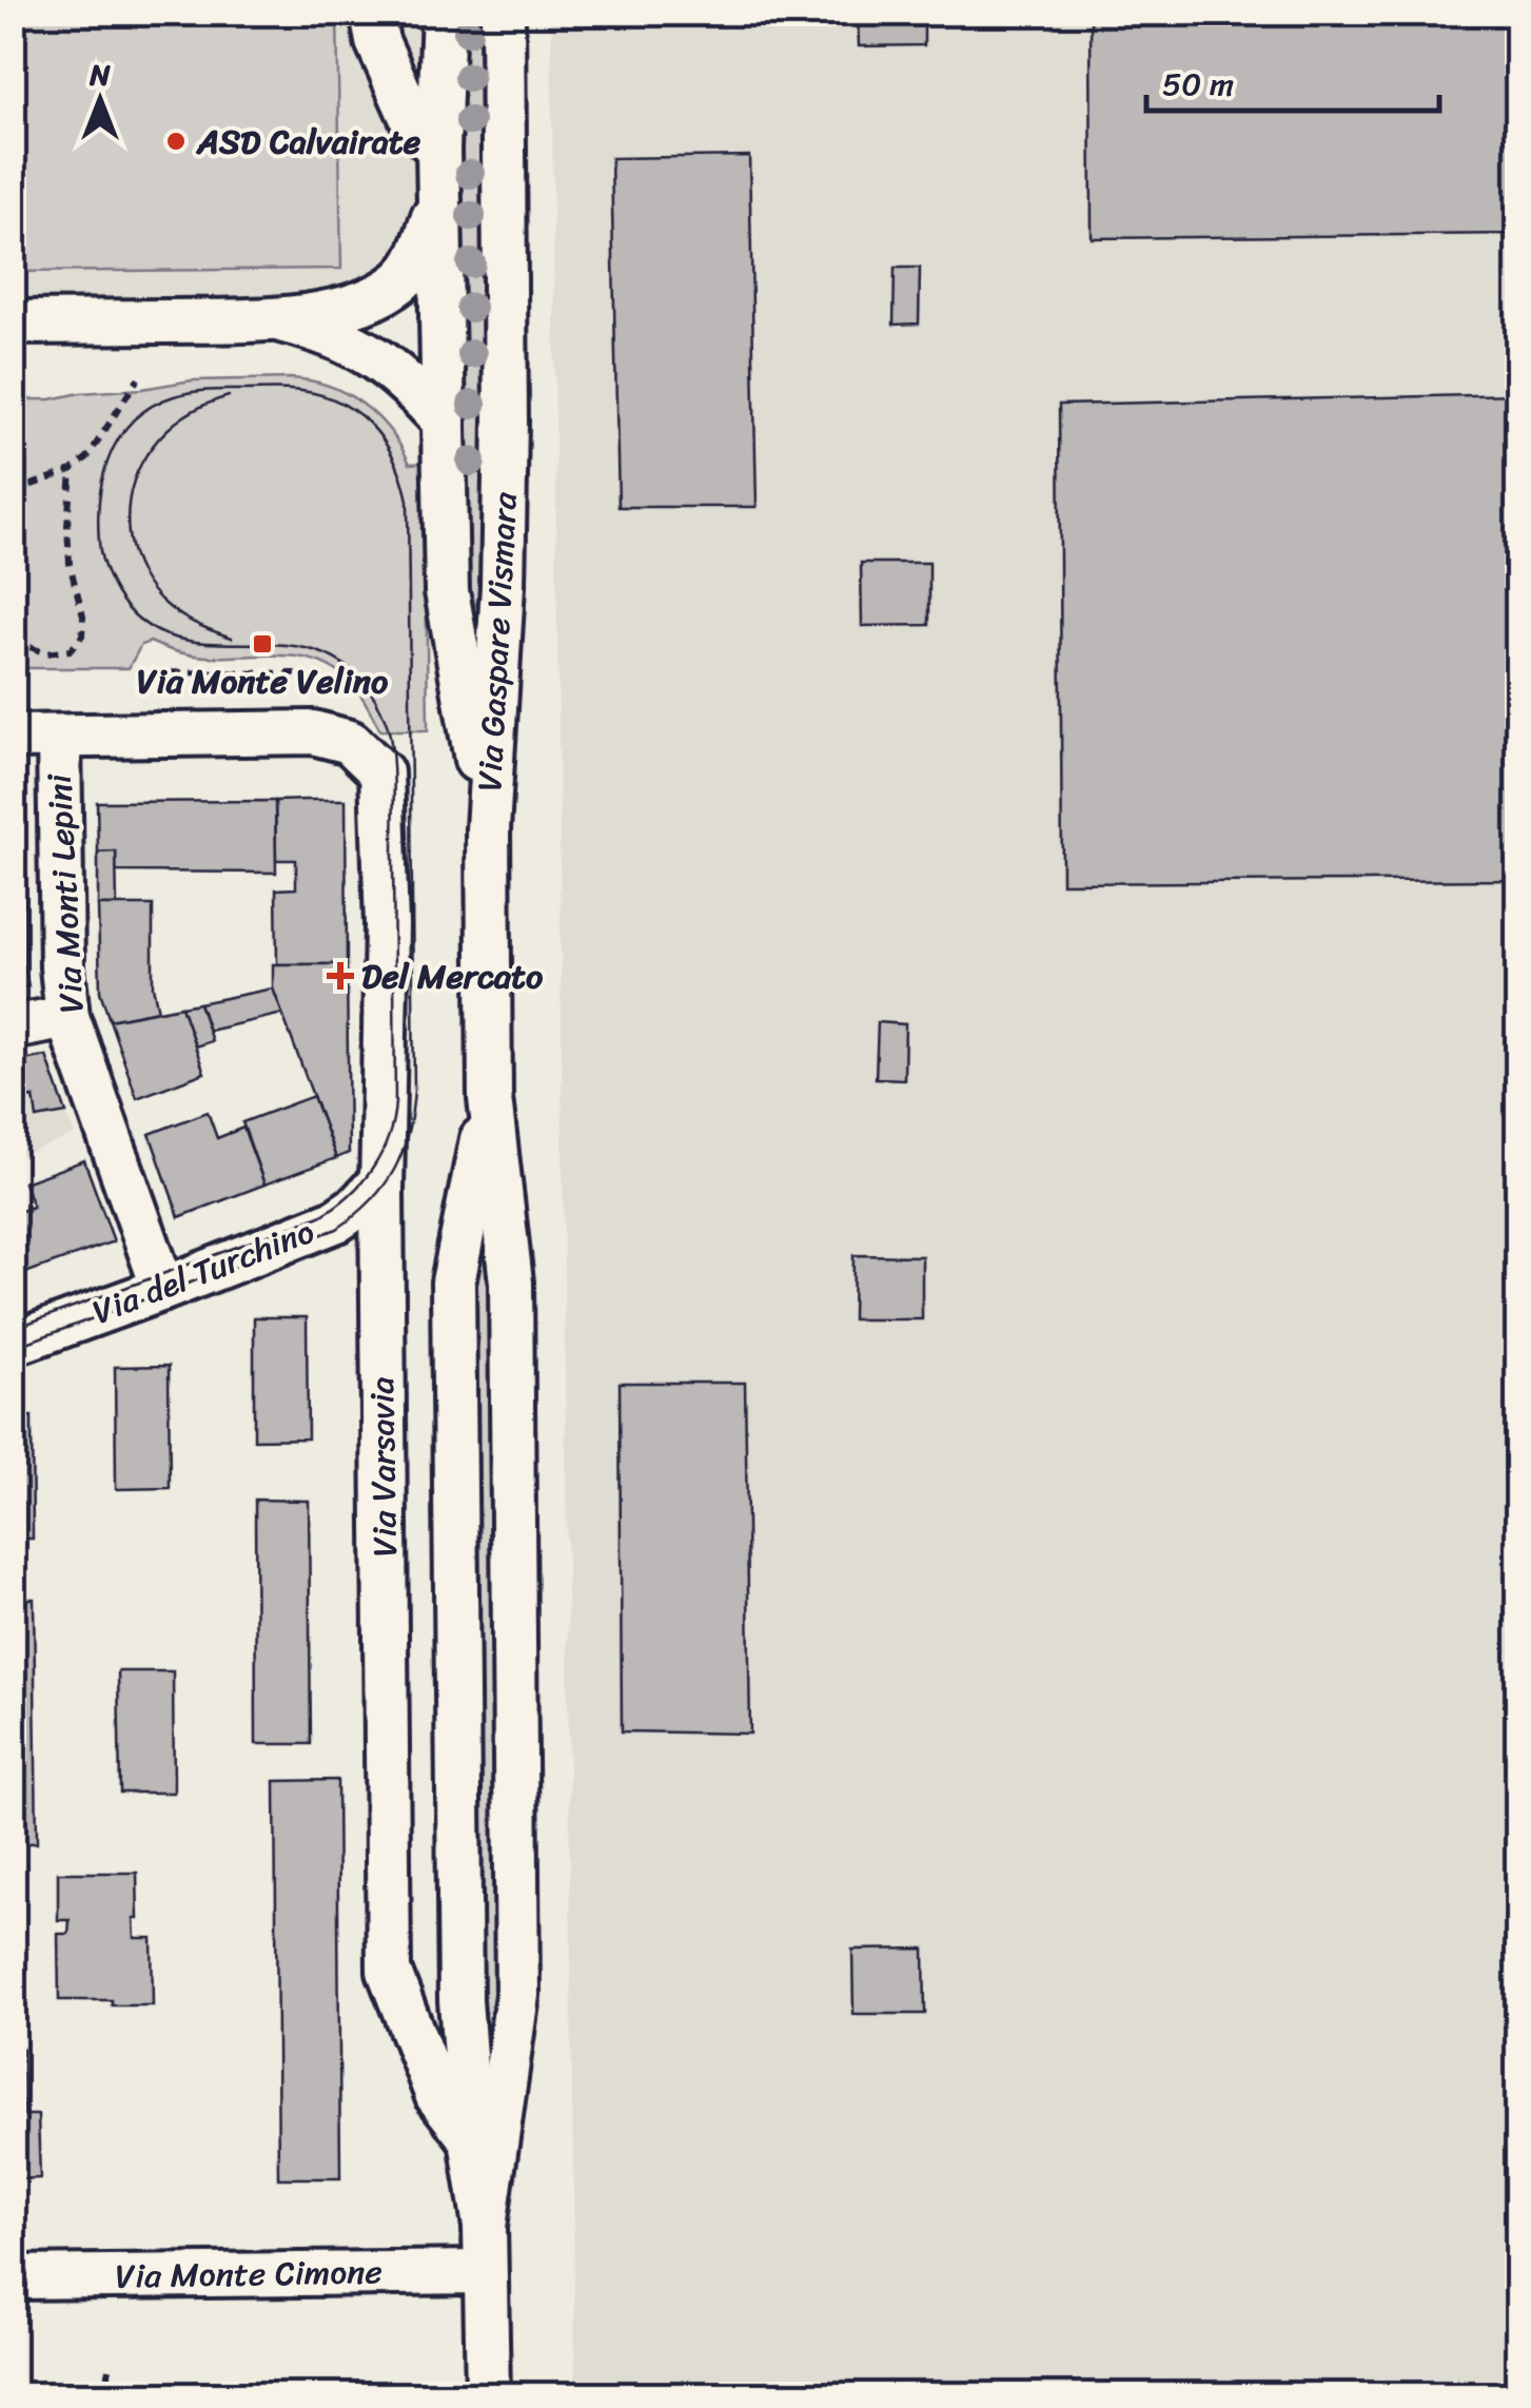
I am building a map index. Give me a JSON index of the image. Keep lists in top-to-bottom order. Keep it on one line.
{"streets":{"street":["Via Gaspare Vismara","Via Monti Lepini","Via del Turchino","Via Varsavia","Via Monte Cimone"]},"crossings":[["Via Gaspare Vismara","Via Varsavia"],["Via Monti Lepini","Via del Turchino"],["Via Monti Lepini","Via Varsavia"],["Via del Turchino","Via Varsavia"],["Via Varsavia","Via Monte Cimone"]],"places":{"other":["ASD Calvairate"],"transit":["Via Monte Velino"],"health":["Del Mercato"]},"scale_bar":"50 m","north":"top"}
